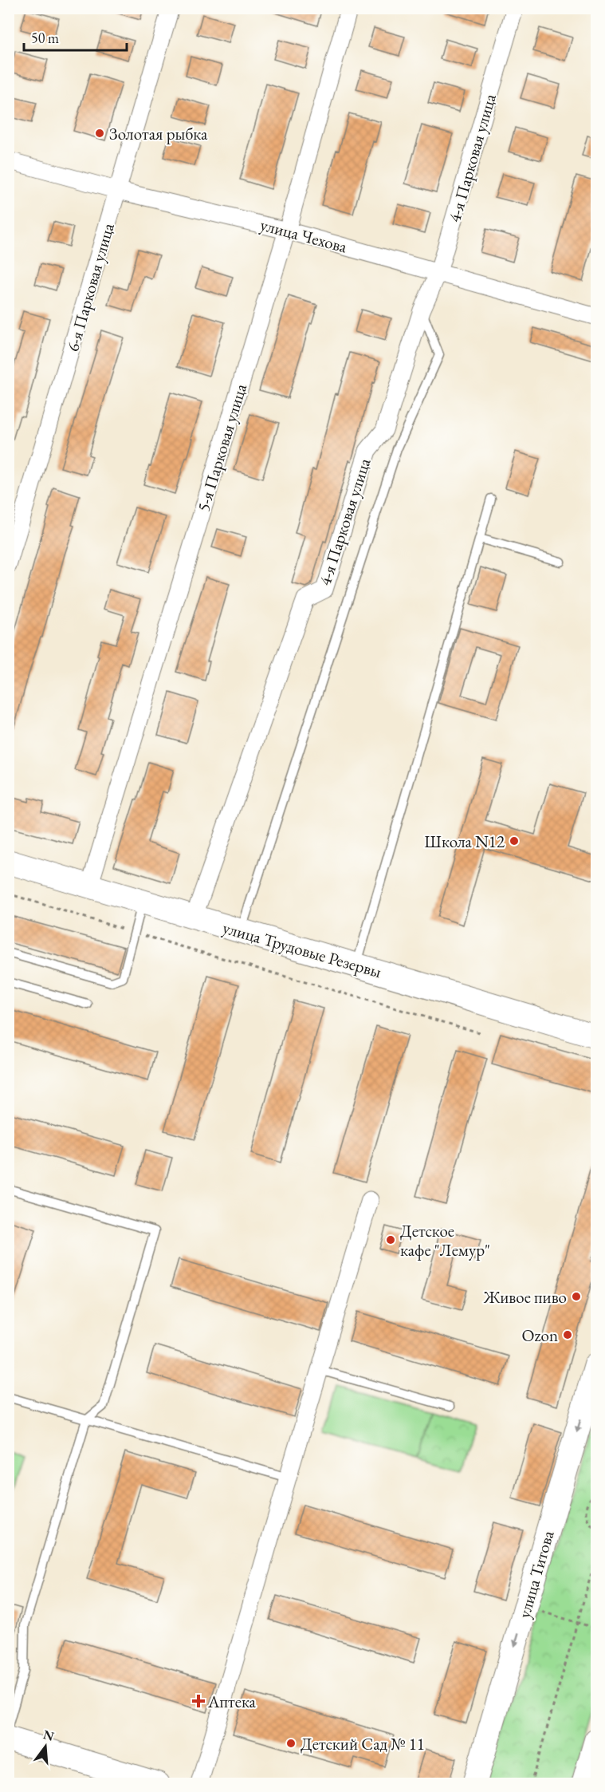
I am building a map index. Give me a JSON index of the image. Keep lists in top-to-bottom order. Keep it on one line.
{"streets":{"main road":["улица Трудовые Резервы","улица Титова"],"street":["4-я Парковая улица","улица Чехова","6-я Парковая улица","5-я Парковая улица"]},"crossings":[["4-я Парковая улица","улица Чехова"],["4-я Парковая улица","улица Трудовые Резервы"],["улица Чехова","6-я Парковая улица"],["улица Чехова","5-я Парковая улица"],["5-я Парковая улица","улица Трудовые Резервы"]],"one_way":["улица Титова"],"places":{"other":["Золотая рыбка","Школа N12","Детское кафе \"Лемур\"","Живое пиво","Ozon","Детский Сад № 11"],"health":["Аптека"]},"scale_bar":"50 m","north":"top"}
